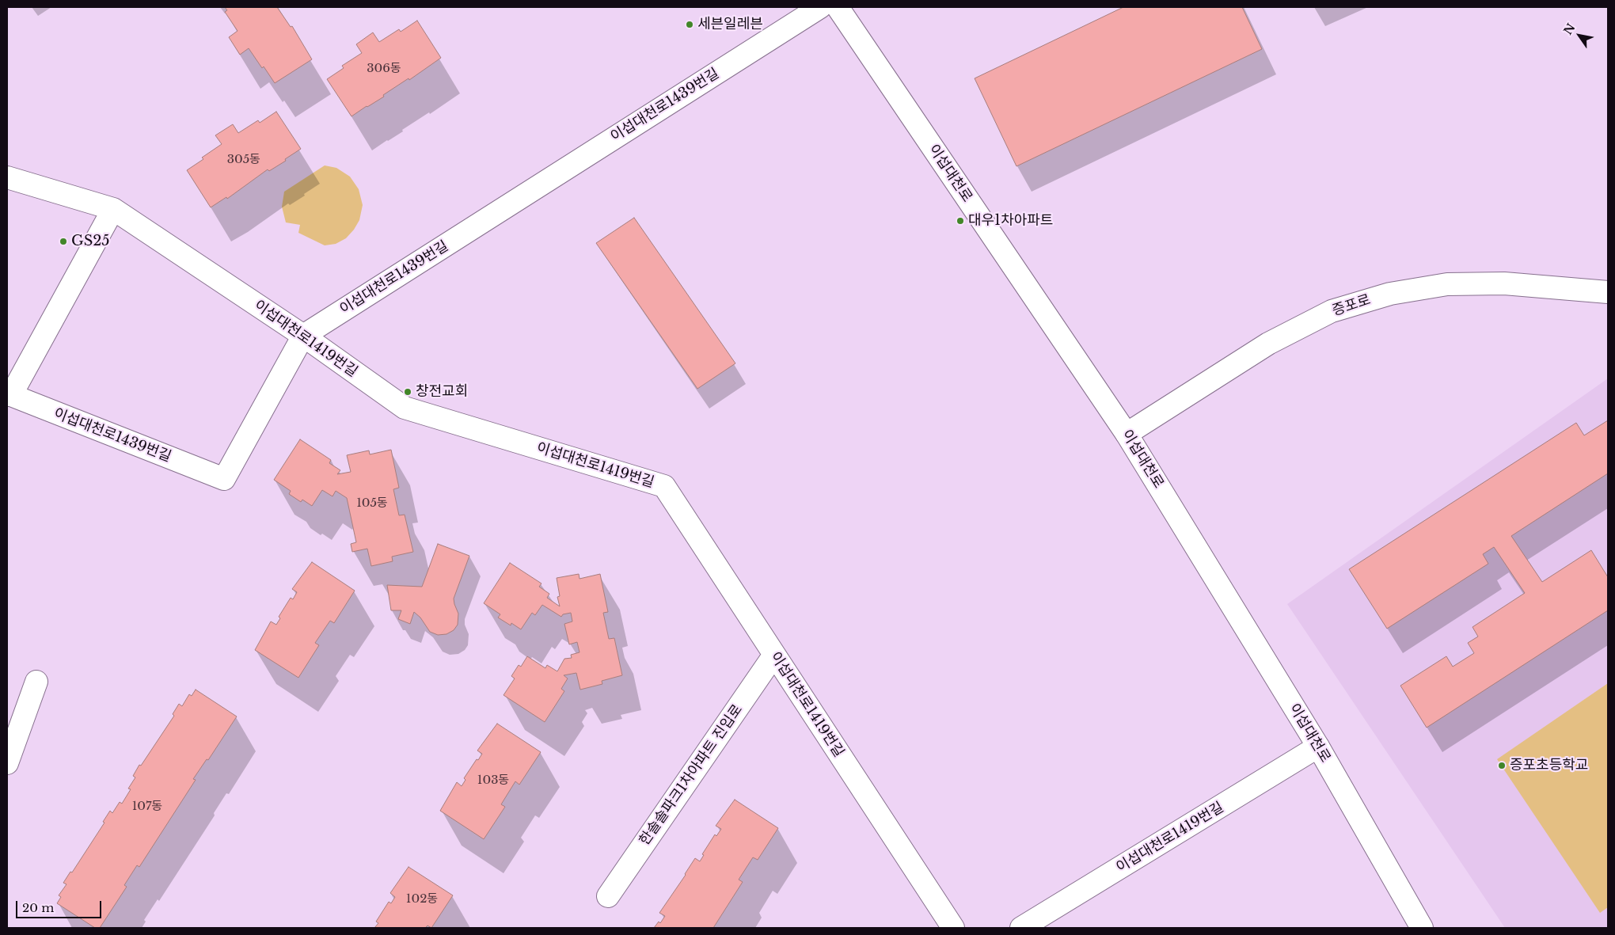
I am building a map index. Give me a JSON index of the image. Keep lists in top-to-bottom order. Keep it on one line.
{"streets":{"street":["이섭대천로1439번길","이섭대천로","증포로","이섭대천로1419번길","한솔솔파크1차아파트 진입로"]},"crossings":[["이섭대천로1439번길","이섭대천로1419번길"],["이섭대천로","증포로"],["이섭대천로","이섭대천로1419번길"],["이섭대천로1419번길","한솔솔파크1차아파트 진입로"]],"places":["세븐일레븐","대우1차아파트","GS25","창전교회","증포초등학교"],"house_numbers":["306동","305동","105동","103동","107동","102동"],"scale_bar":"20 m","north":"top left"}
